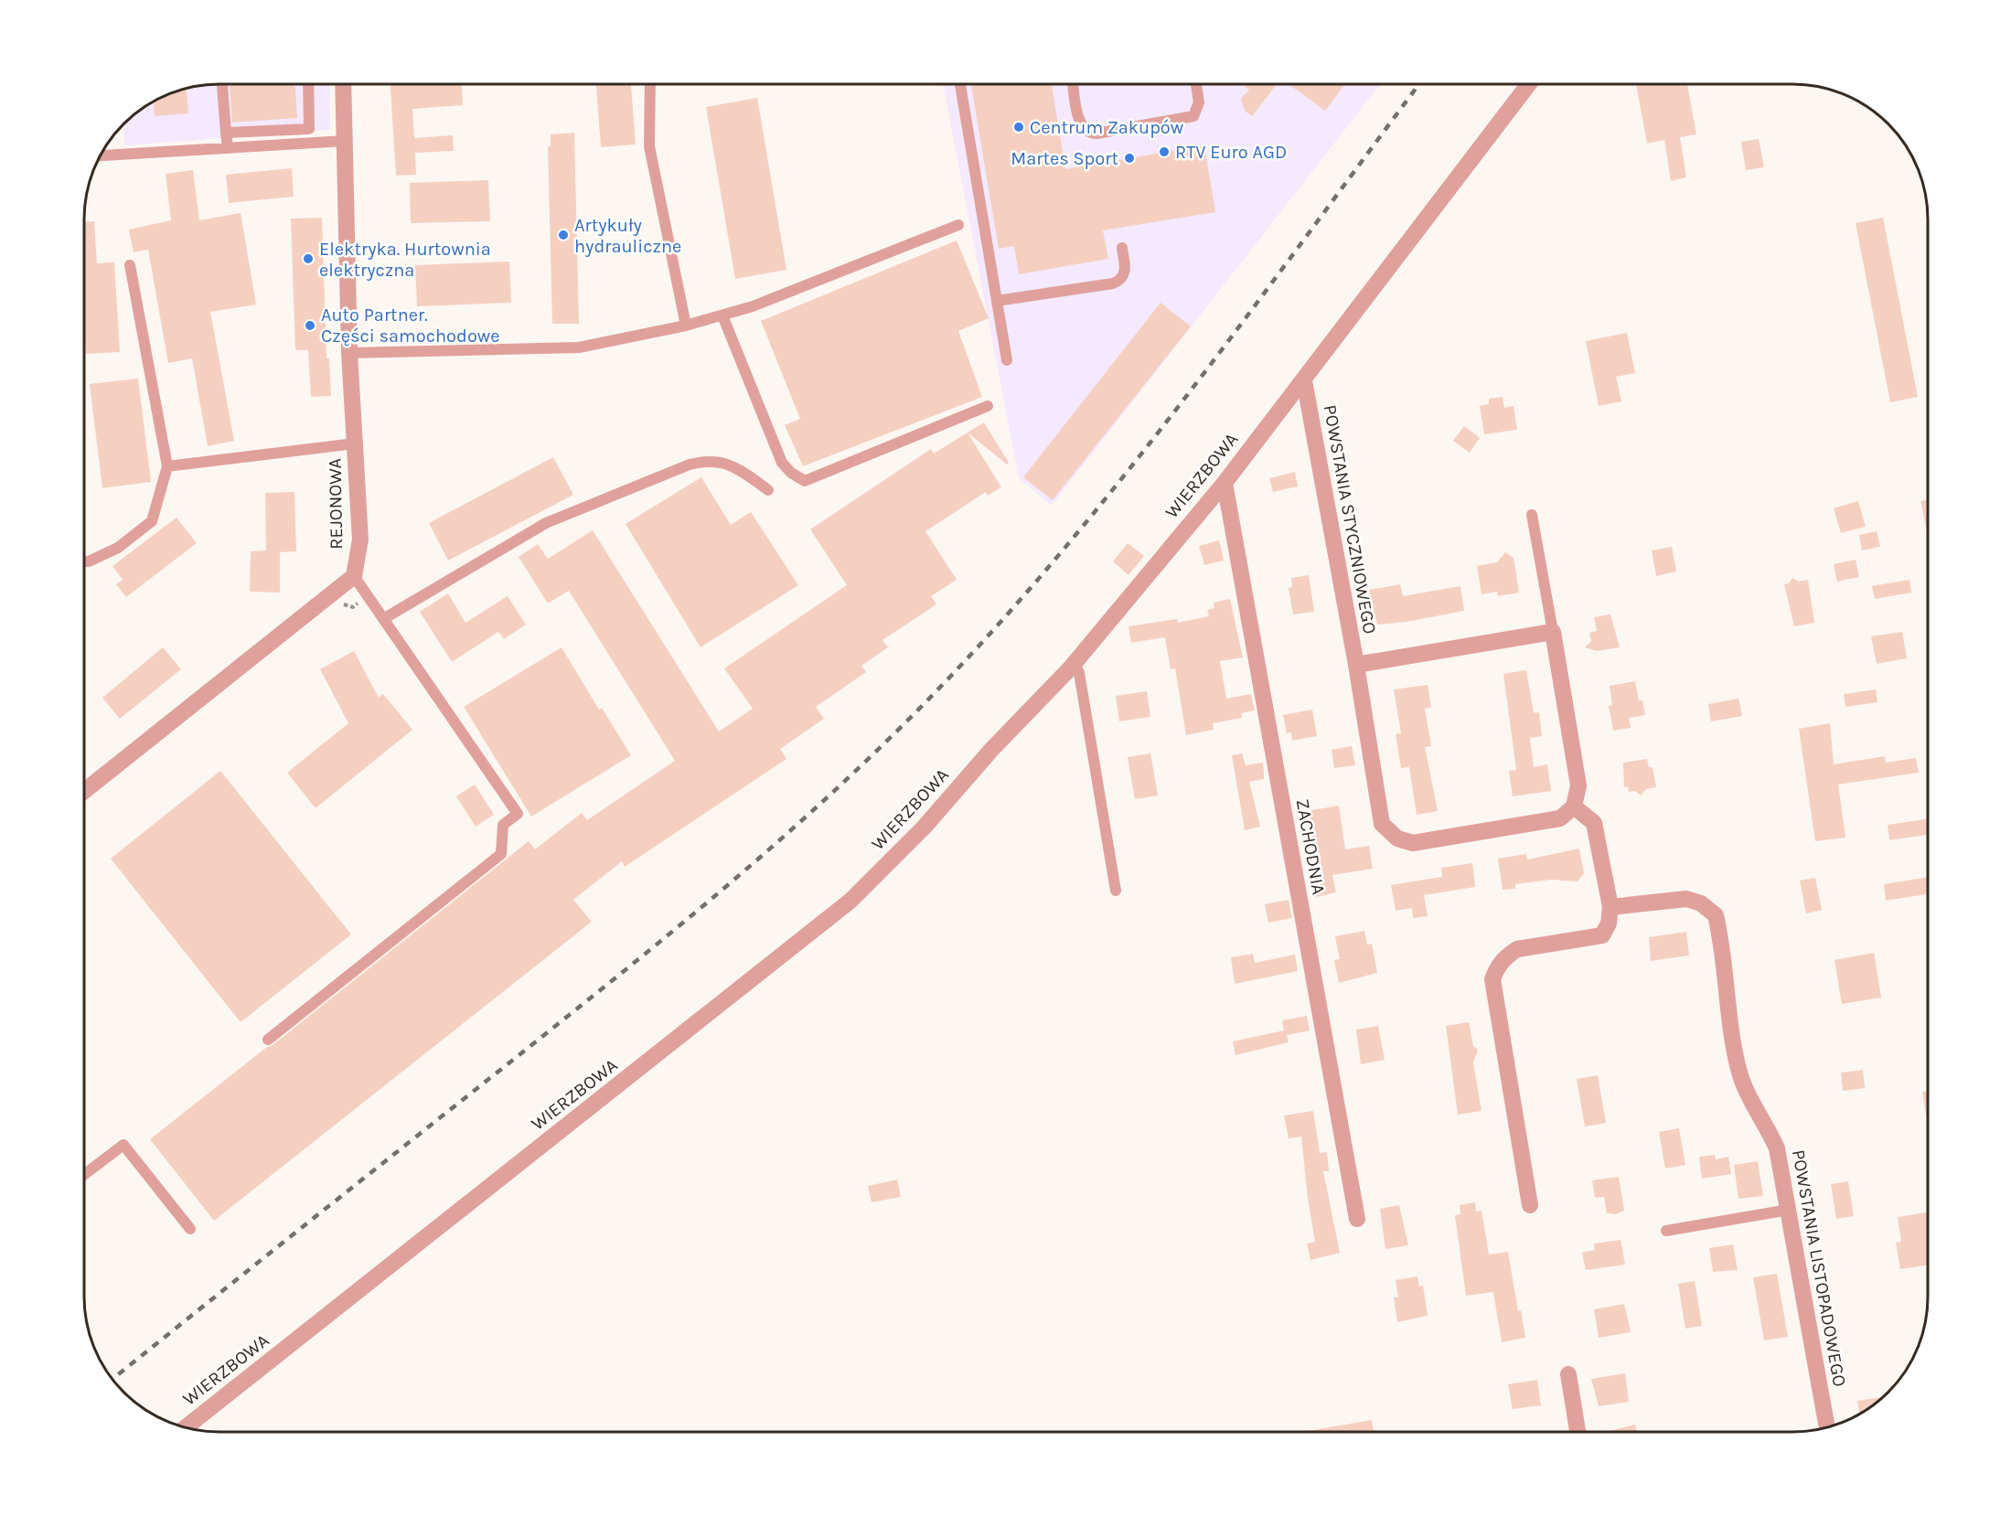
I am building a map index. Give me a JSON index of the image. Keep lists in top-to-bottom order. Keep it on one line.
{"streets":{"street":["WIERZBOWA","REJONOWA","POWSTANIA STYCZNIOWEGO","ZACHODNIA","POWSTANIA LISTOPADOWEGO"]},"crossings":[["WIERZBOWA","POWSTANIA STYCZNIOWEGO"],["WIERZBOWA","ZACHODNIA"]],"places":["Centrum Zakupów","RTV Euro AGD","Martes Sport","Artykuły hydrauliczne","Elektryka. Hurtownia elektryczna","Auto Partner. Części samochodowe"]}
